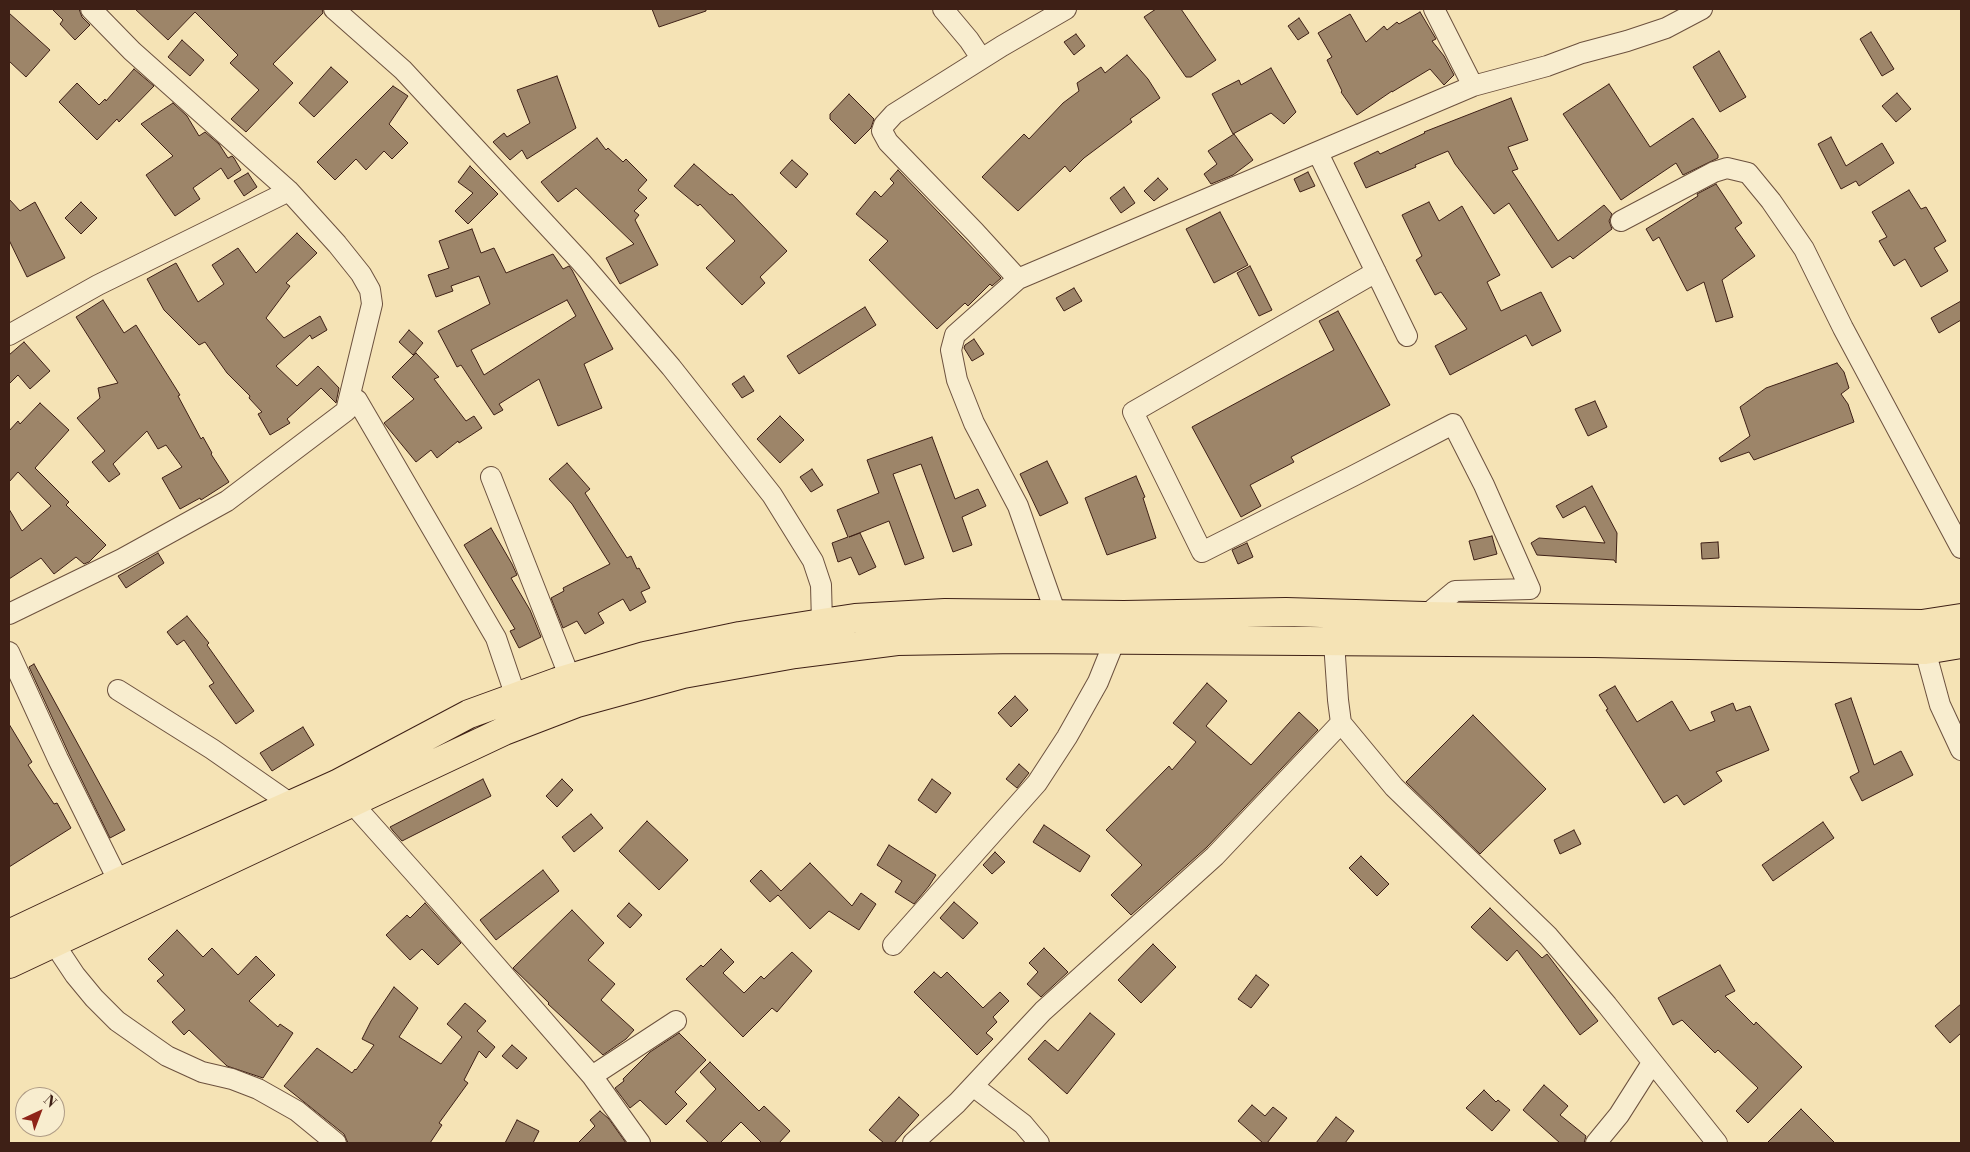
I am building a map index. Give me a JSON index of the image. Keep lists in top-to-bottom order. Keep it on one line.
{"north":"top right"}
